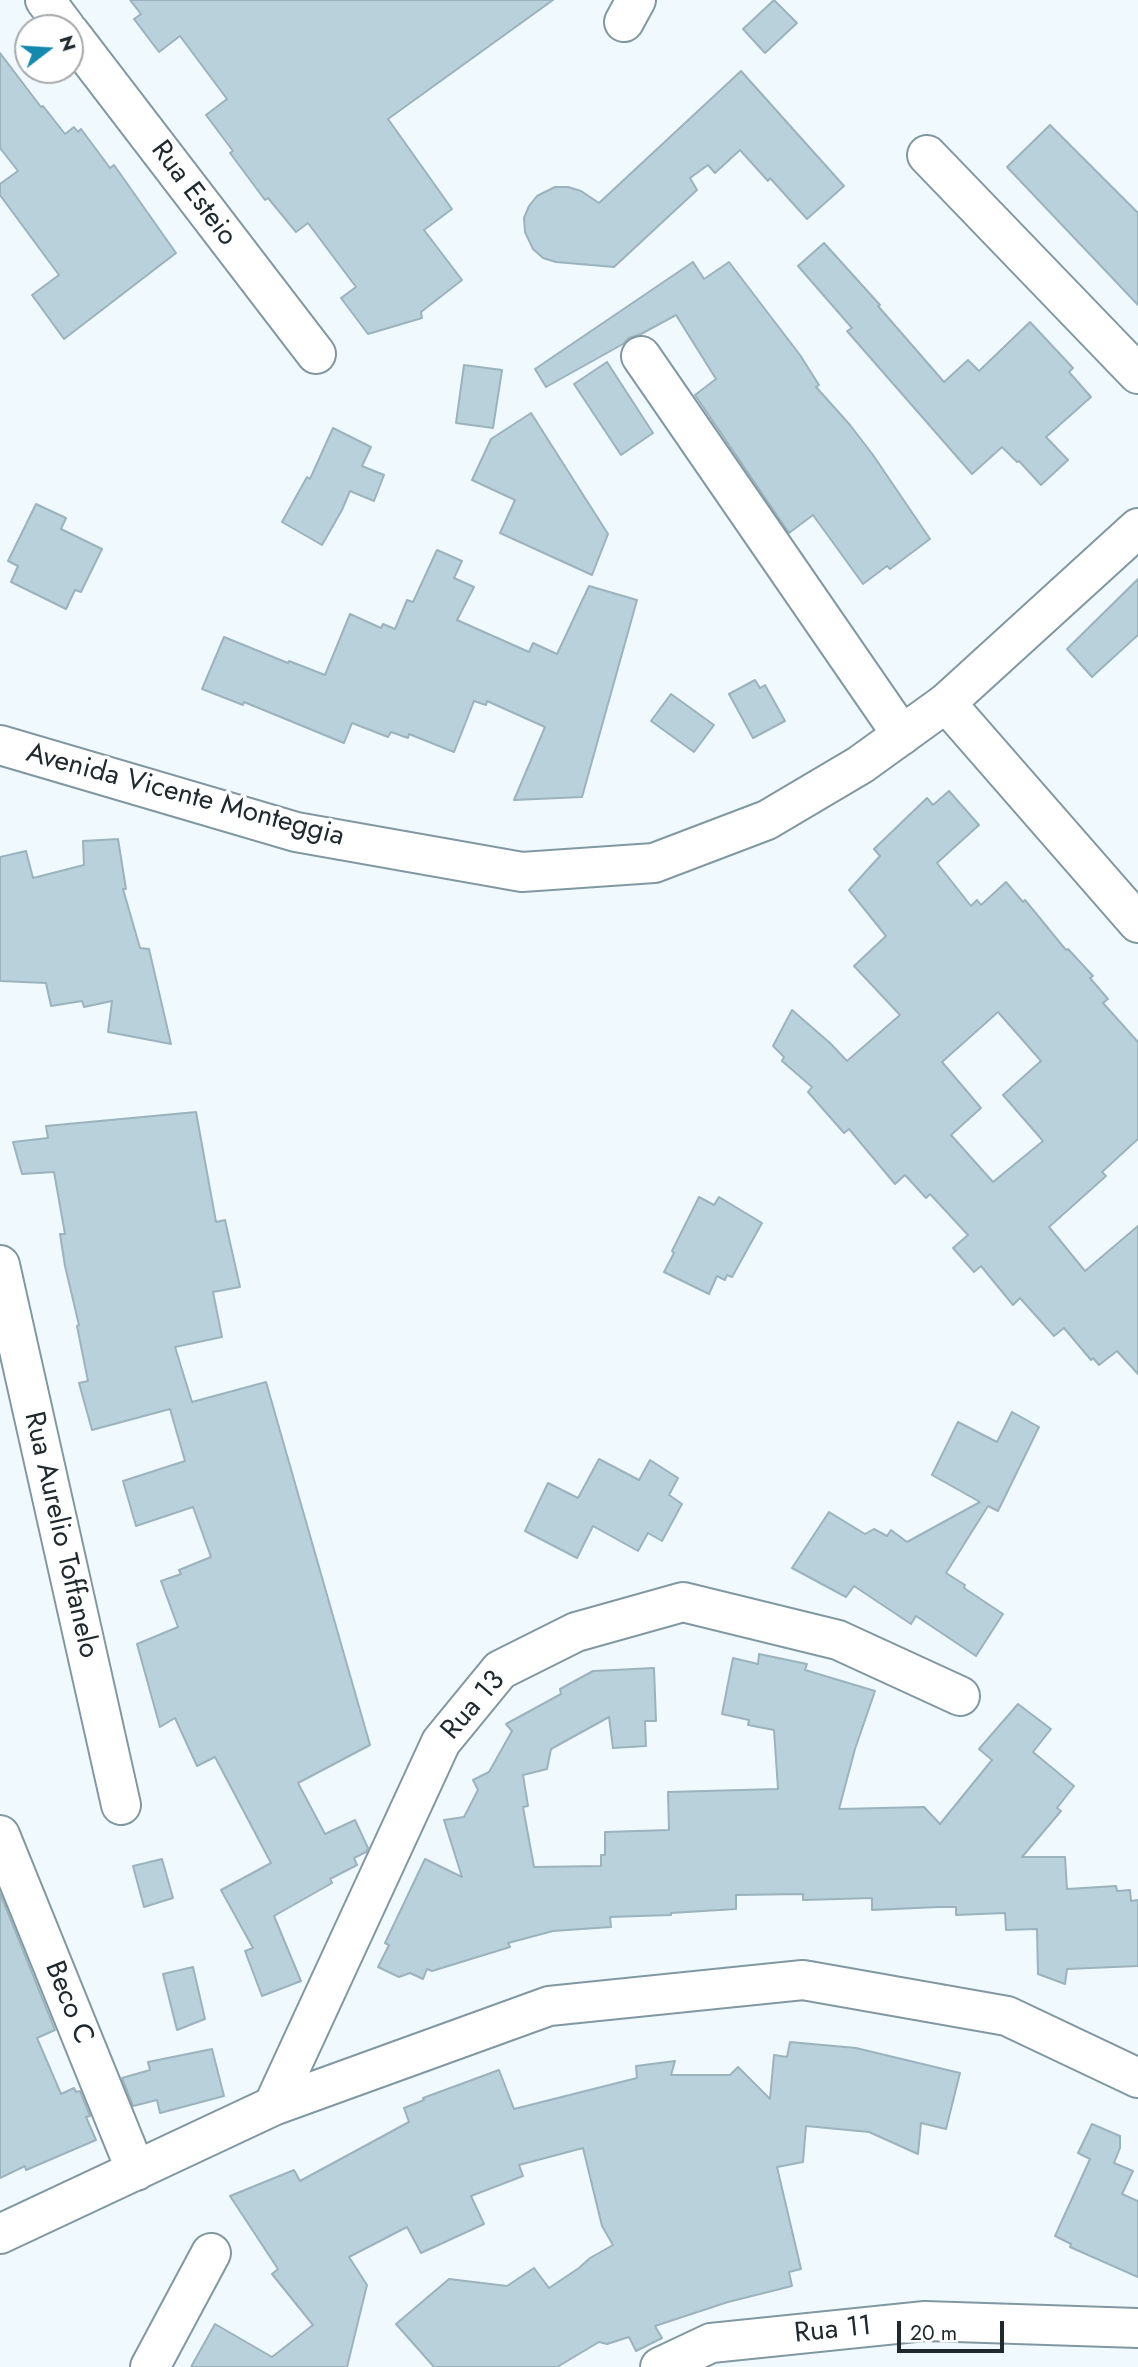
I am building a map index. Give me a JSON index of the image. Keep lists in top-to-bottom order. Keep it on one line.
{"streets":{"street":["Rua Esteio","Avenida Vicente Monteggia","Rua Aurelio Toffanelo","Rua 13","Beco C","Rua 11"]},"scale_bar":"20 m","north":"right"}
